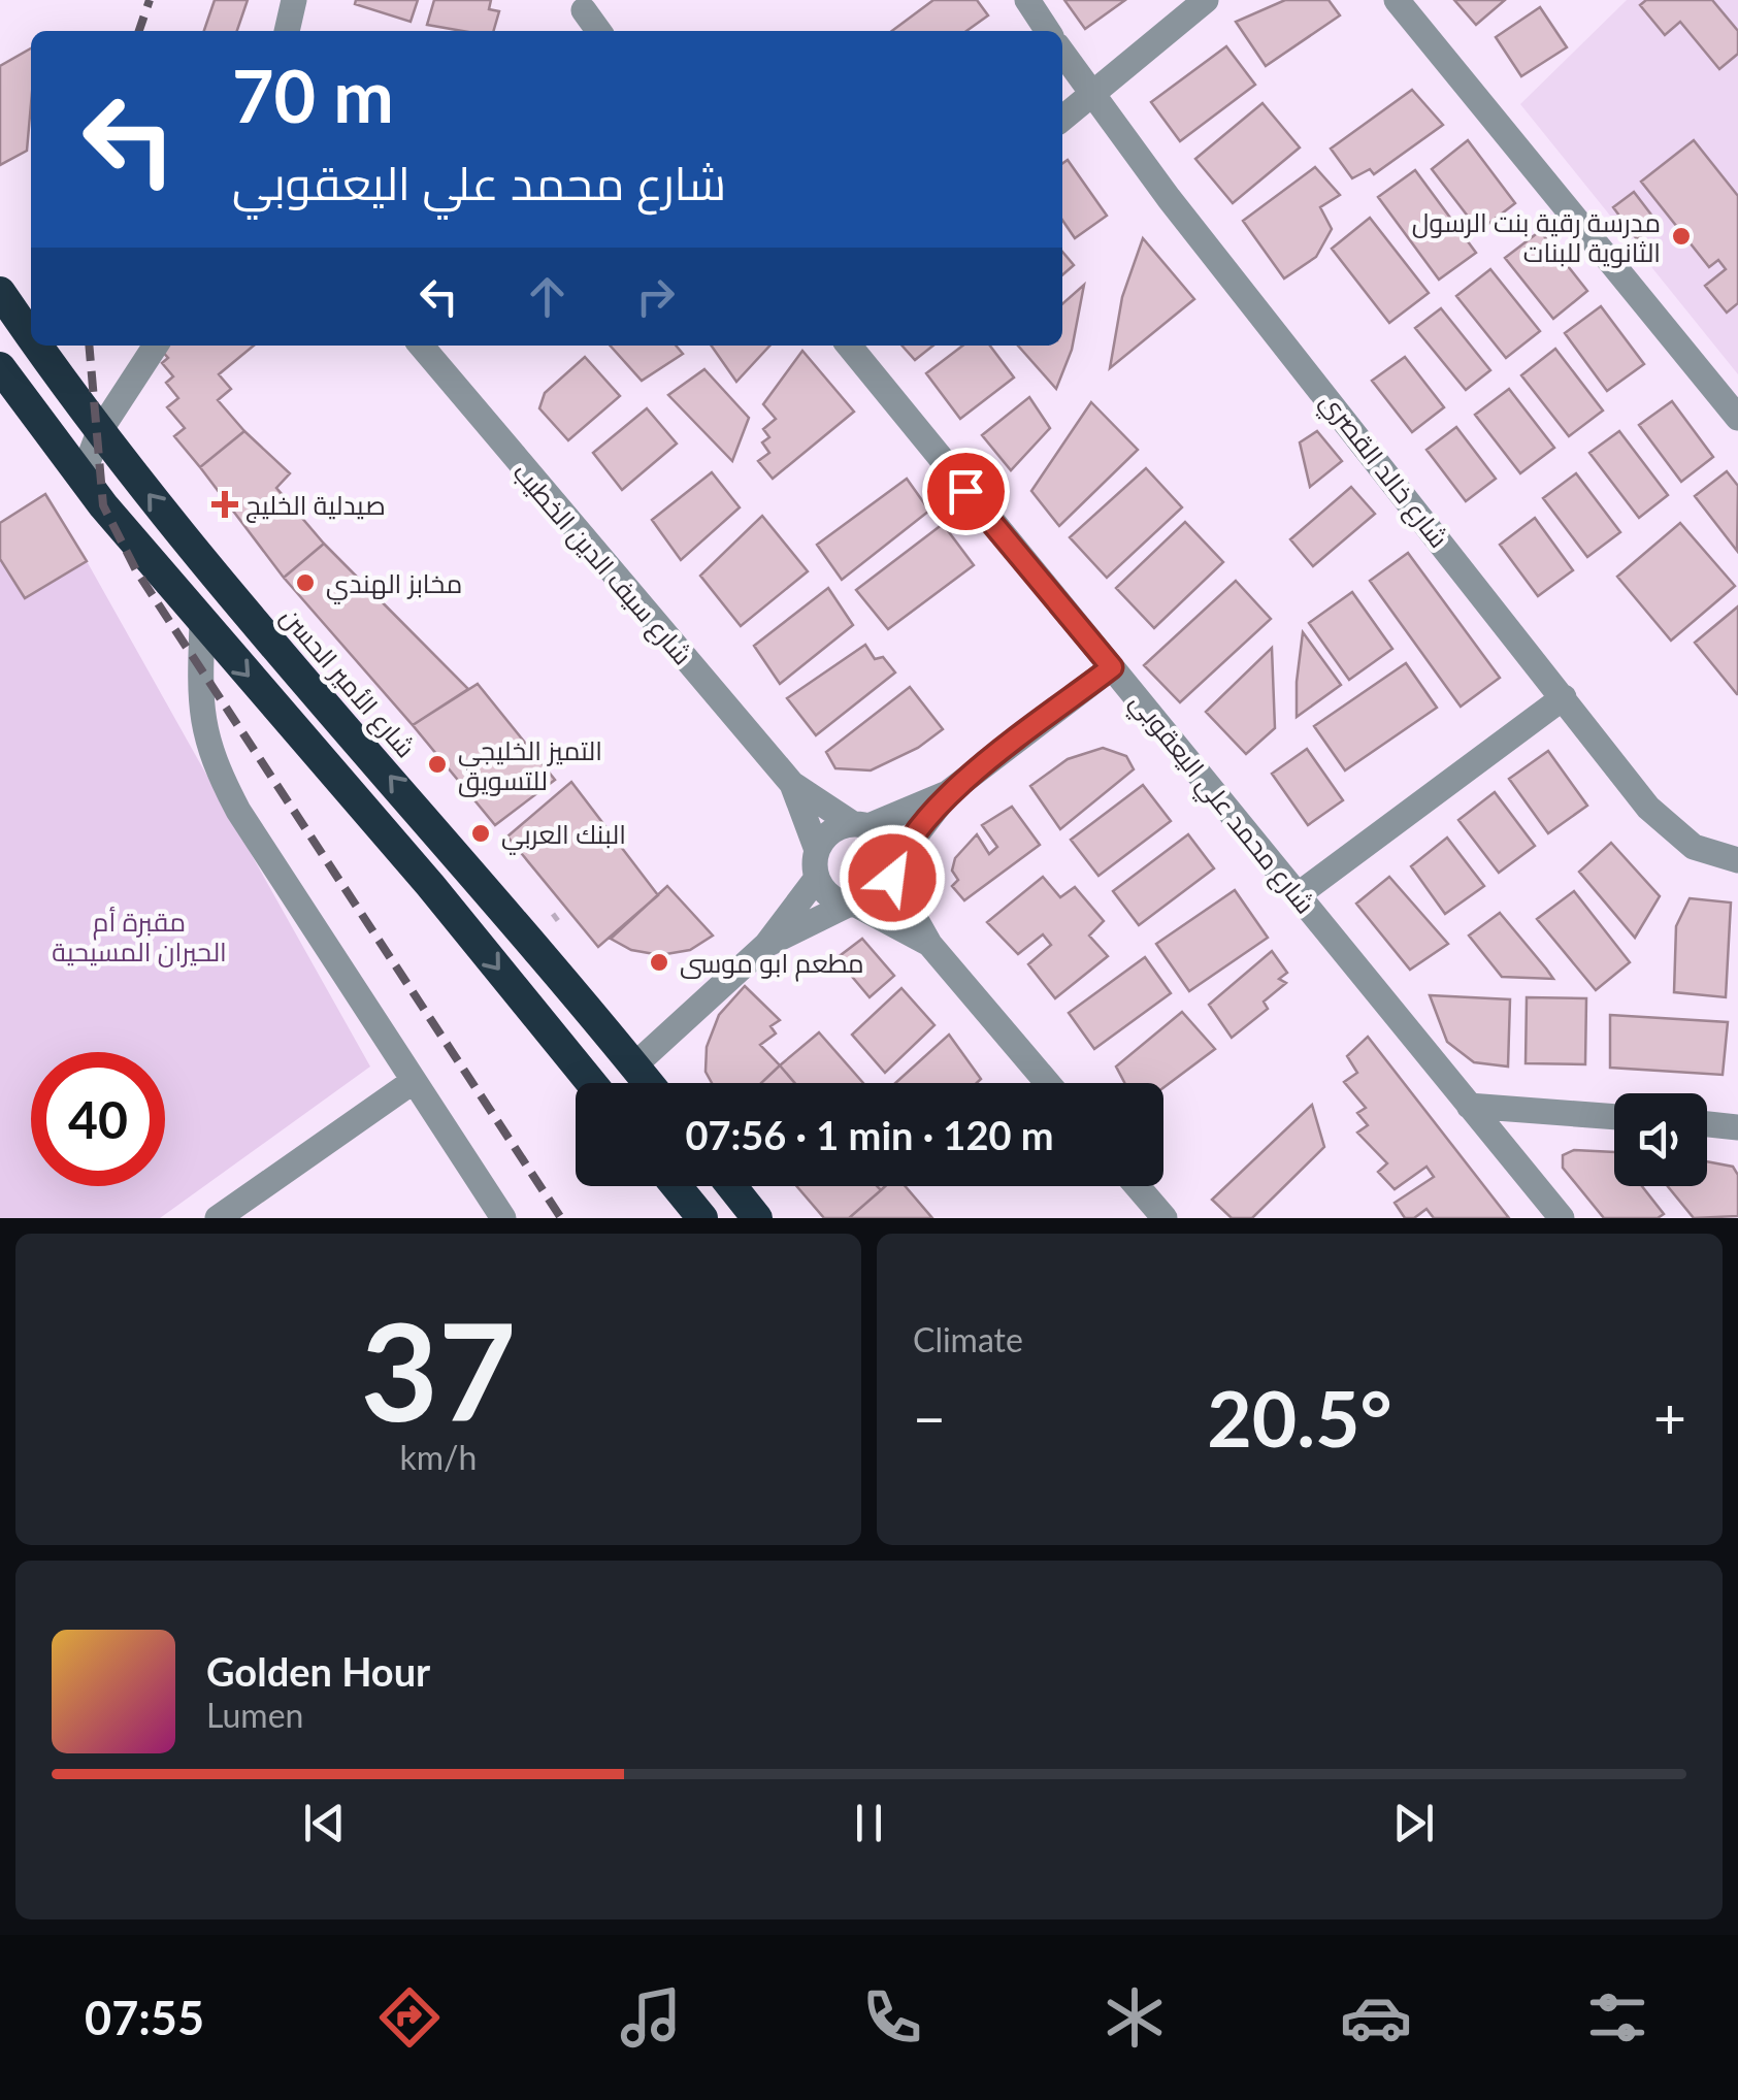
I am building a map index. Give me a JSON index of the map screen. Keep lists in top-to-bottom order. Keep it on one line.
{"streets":{"highway":["شارع الأمير الحسن"],"street":["شارع خالد القصري","شارع سيف الدين الخطيب","شارع محمد علي اليعقوبي"]},"parks":["مقبرة أم الحيران المسيحية"],"places":{"other":["مدرسة رقية بنت الرسول الثانوية للبنات","مخابز الهندي","التميز الخليجي للتسويق","البنك العربي","مطعم ابو موسى"],"health":["صيدلية الخليج"]},"page":{"turn":["70 m","شارع محمد علي اليعقوبي"],"limit":"40","trip":"07:56 · 1 min · 120 m","tile":[["37","km/h"],"Climate"],"heat":["−","20.5°","+"],"song":["Golden Hour","Lumen"],"tabs":"07:55"}}
